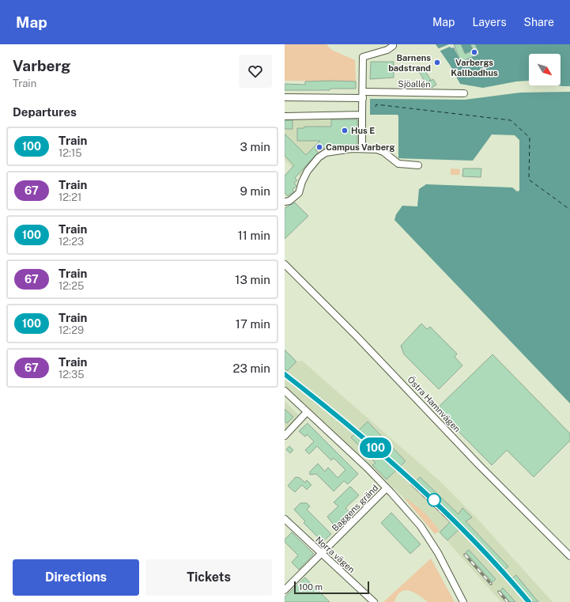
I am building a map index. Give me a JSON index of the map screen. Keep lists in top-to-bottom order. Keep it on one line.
{"streets":{"street":["Sjöallén","Östra Hamnvägen","Baggens gränd","Norra vägen"]},"crossings":[["Baggens gränd","Norra vägen"]],"places":["Varbergs Kallbadhus","Barnens badstrand","Hus E","Campus Varberg"],"scale_bar":"100 m","north":"bottom right","page":{"header":"Map","nav":["Map","Layers","Share"],"heading":[["Varberg","Train"],"Departures"],"on_map":"100","list":[{"mark":"100","name":"Train","note":"12:15","value":"3 min"},{"mark":"67","name":"Train","note":"12:21","value":"9 min"},{"mark":"100","name":"Train","note":"12:23","value":"11 min"},{"mark":"67","name":"Train","note":"12:25","value":"13 min"},{"mark":"100","name":"Train","note":"12:29","value":"17 min"},{"mark":"67","name":"Train","note":"12:35","value":"23 min"}],"buttons":["Directions","Tickets"],"scale":"100 m"}}
